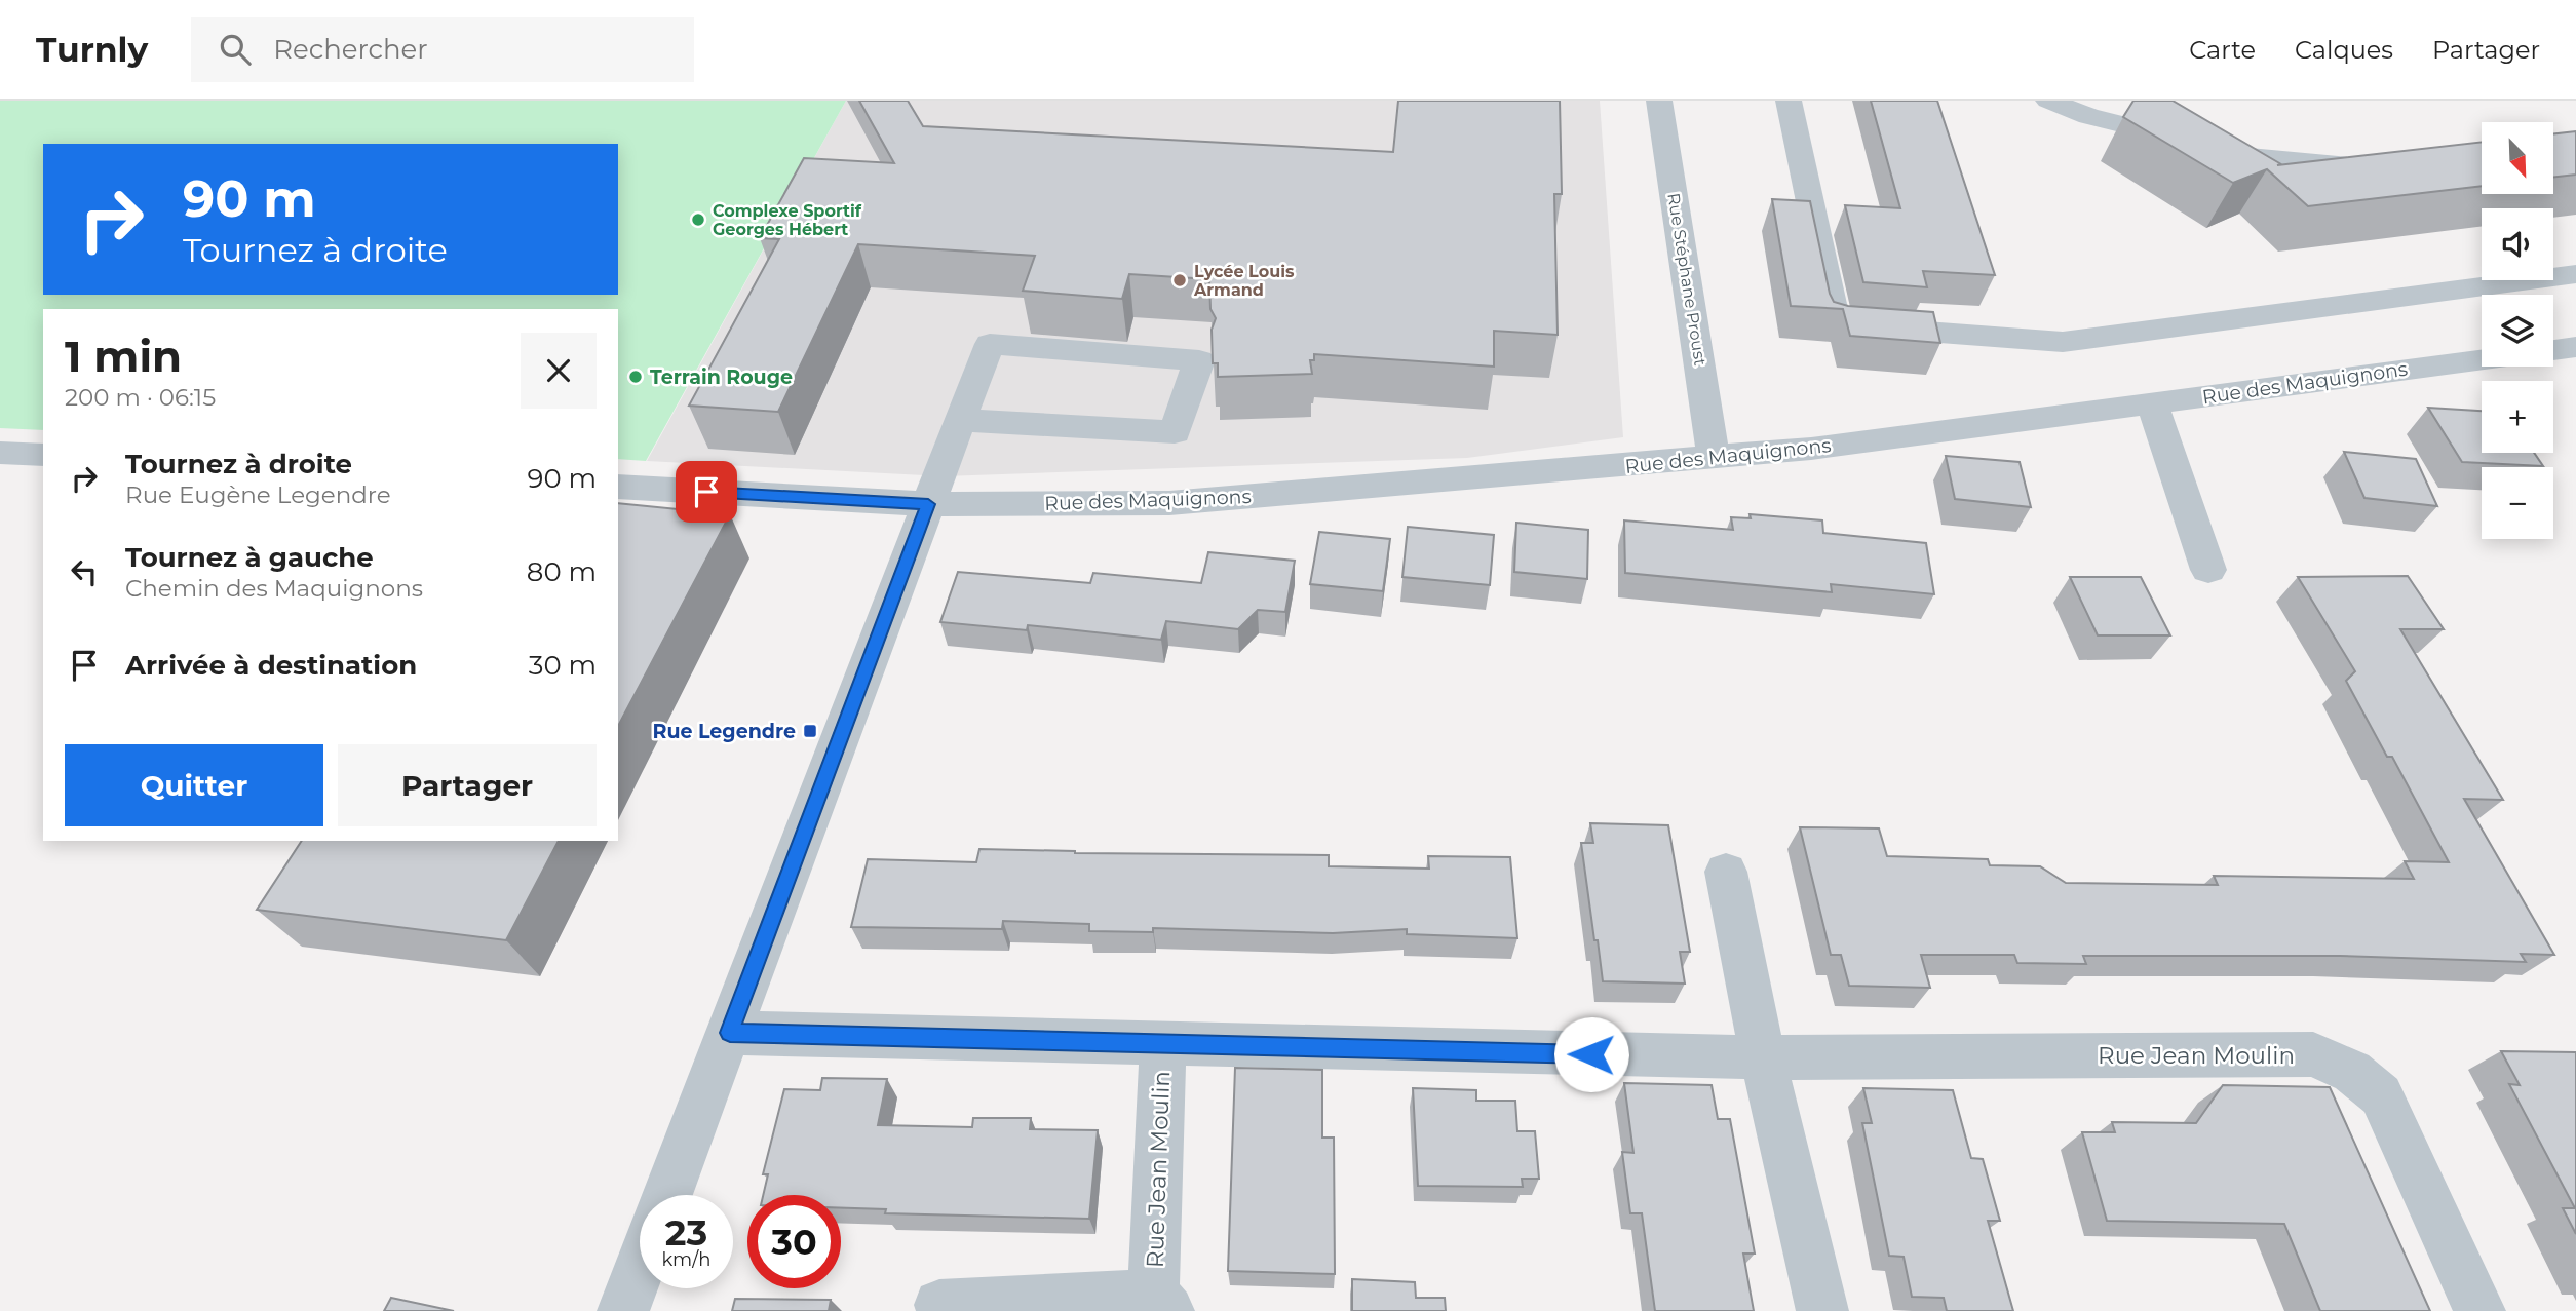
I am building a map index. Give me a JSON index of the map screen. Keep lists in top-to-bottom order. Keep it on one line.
{"streets":{"street":["Rue Stéphane Proust","Rue des Maquignons","Rue Jean Moulin"]},"crossings":[["Rue Stéphane Proust","Rue des Maquignons"]],"places":{"other":["Complexe Sportif Georges Hébert","Lycée Louis Armand","Terrain Rouge"],"transit":["Rue Legendre"]},"north":"bottom right","page":{"header":"Turnly","search":"Rechercher","nav":["Carte","Calques","Partager"],"map_buttons":["+","−"],"turn":["90 m","Tournez à droite"],"heading":["1 min","200 m · 06:15"],"list":[{"name":"Tournez à droite","note":"Rue Eugène Legendre","value":"90 m"},{"name":"Tournez à gauche","note":"Chemin des Maquignons","value":"80 m"},{"name":"Arrivée à destination","value":"30 m"}],"buttons":["Quitter","Partager"],"speed":"23 km/h","limit":"30"}}
